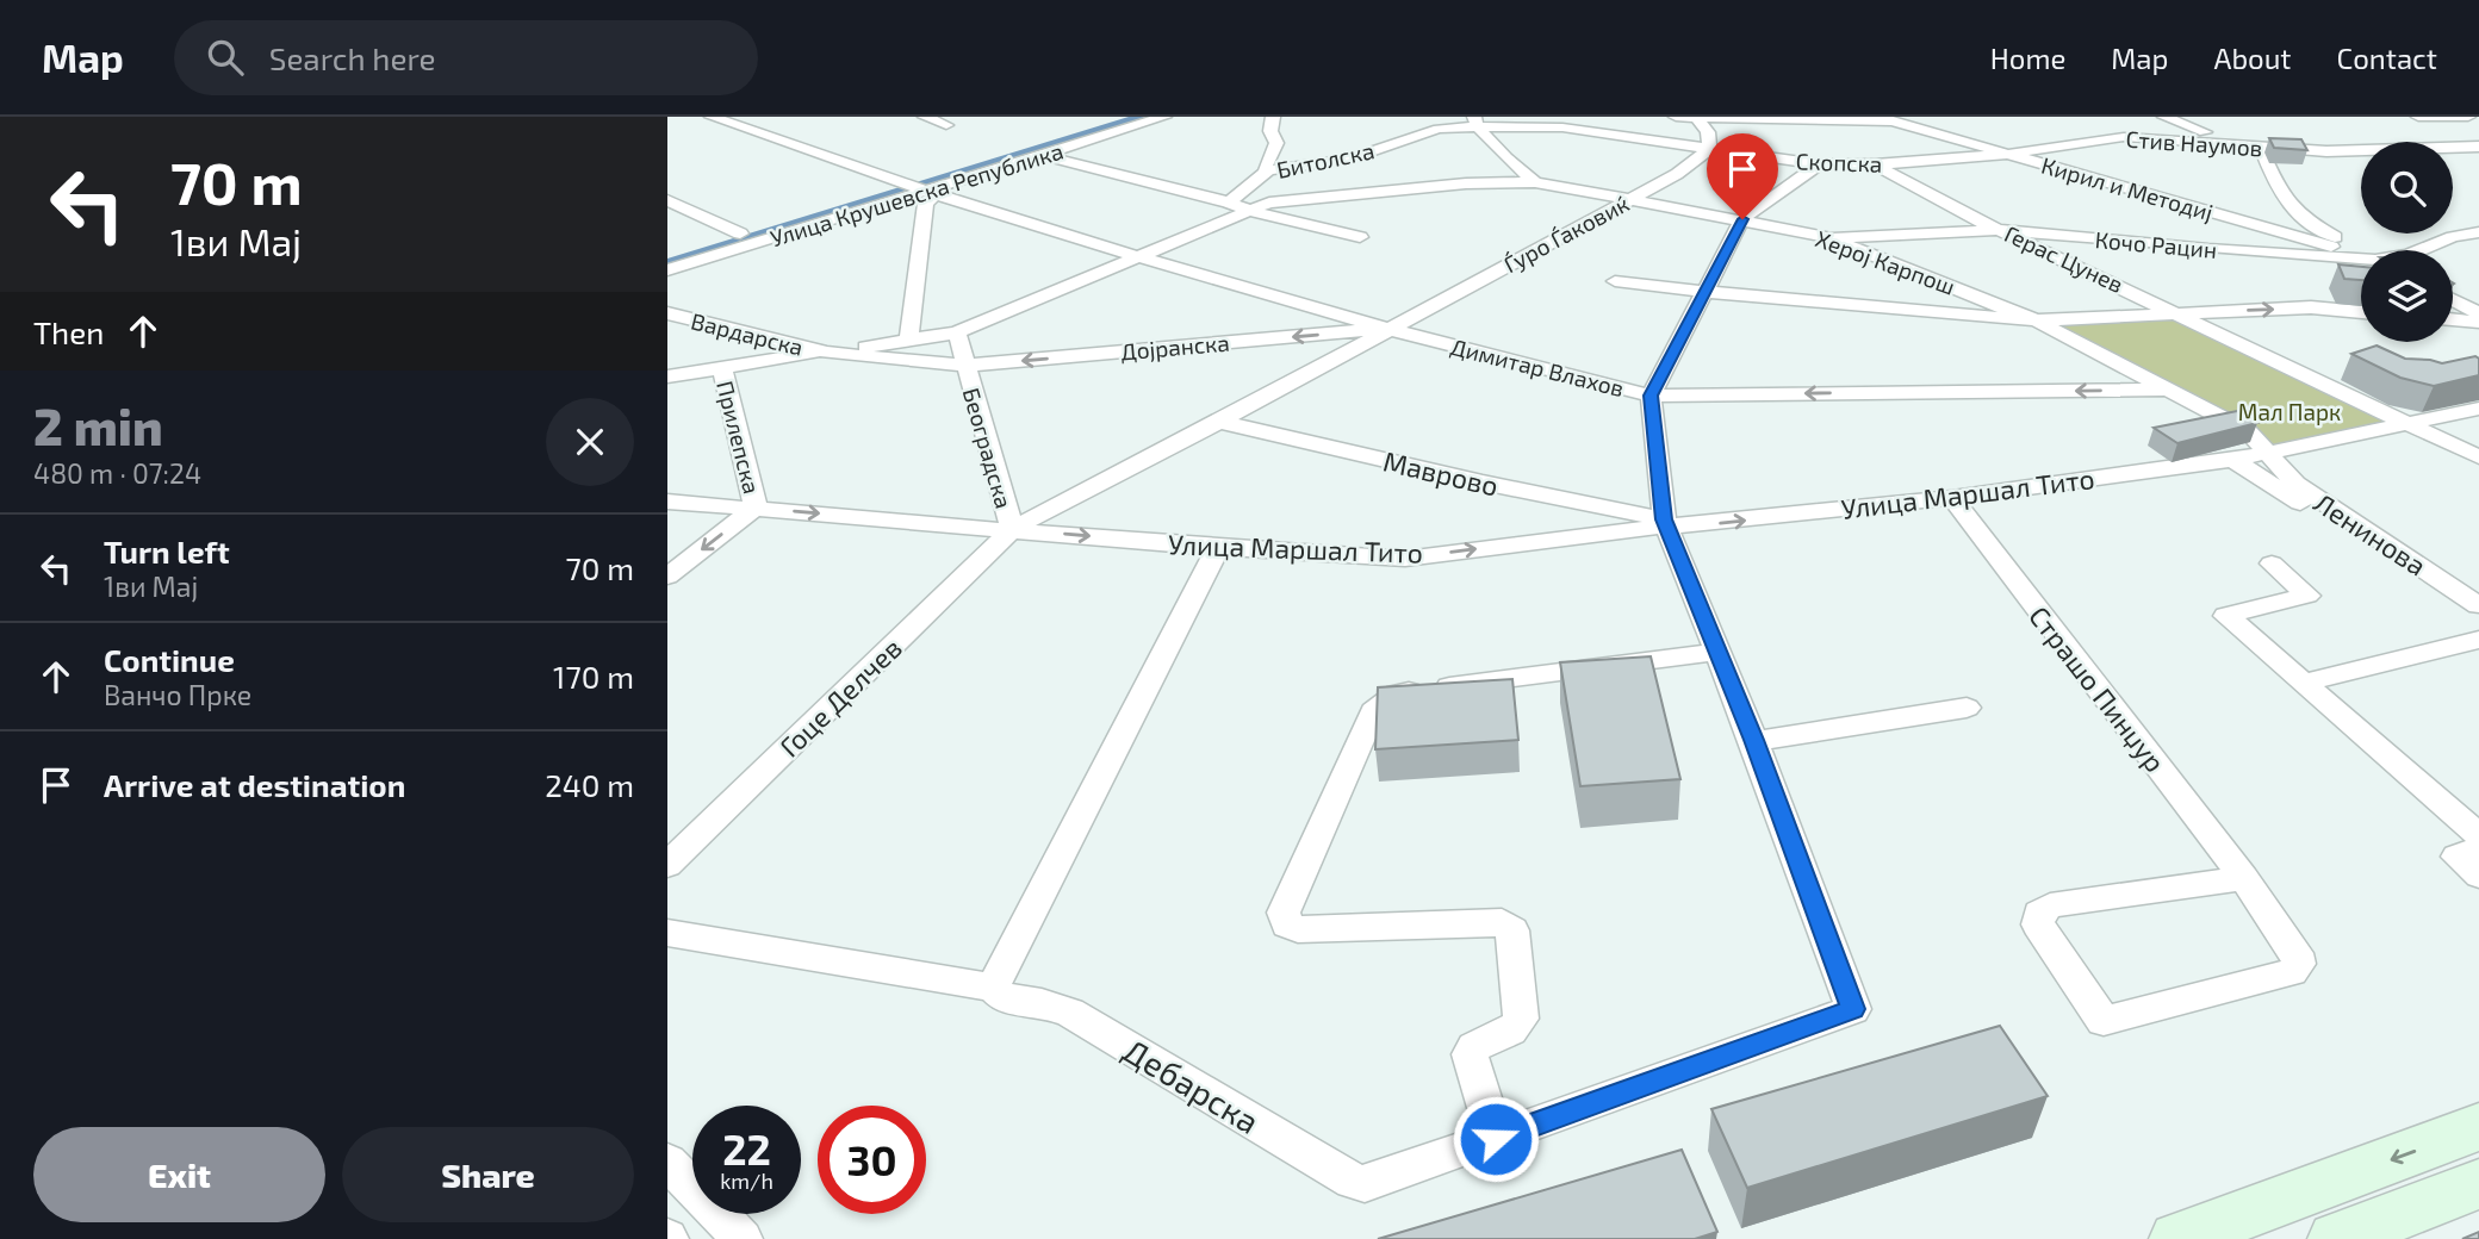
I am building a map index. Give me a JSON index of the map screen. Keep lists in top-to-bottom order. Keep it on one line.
{"streets":{"street":["Стив Наумов","Битолска","Скопска","Кирил и Методиј","Улица Крушевска Република","Ѓуро Ѓаковиќ","Кочо Рацин","Герас Цунев","Херој Карпош","Вардарска","Дојранска","Димитар Влахов","Прилепска","Београдска","Маврово","Улица Маршал Тито","Ленинова","Страшо Пинџур","Гоце Делчев","Дебарска"]},"crossings":[["Стив Наумов","Скопска"],["Стив Наумов","Кирил и Методиј"],["Битолска","Скопска"],["Скопска","Кирил и Методиј"],["Скопска","Ѓуро Ѓаковиќ"],["Скопска","Герас Цунев"],["Улица Крушевска Република","Димитар Влахов"],["Ѓуро Ѓаковиќ","Герас Цунев"],["Ѓуро Ѓаковиќ","Херој Карпош"],["Ѓуро Ѓаковиќ","Дојранска"],["Ѓуро Ѓаковиќ","Димитар Влахов"],["Ѓуро Ѓаковиќ","Маврово"],["Ѓуро Ѓаковиќ","Гоце Делчев"],["Кочо Рацин","Герас Цунев"],["Кочо Рацин","Херој Карпош"],["Герас Цунев","Улица Маршал Тито"],["Херој Карпош","Вардарска"],["Херој Карпош","Дојранска"],["Херој Карпош","Димитар Влахов"],["Херој Карпош","Београдска"],["Херој Карпош","Ленинова"],["Вардарска","Дојранска"],["Дојранска","Димитар Влахов"],["Дојранска","Београдска"],["Димитар Влахов","Ленинова"],["Прилепска","Улица Маршал Тито"],["Београдска","Улица Маршал Тито"],["Београдска","Гоце Делчев"],["Маврово","Улица Маршал Тито"],["Маврово","Гоце Делчев"],["Улица Маршал Тито","Ленинова"],["Улица Маршал Тито","Страшо Пинџур"],["Улица Маршал Тито","Гоце Делчев"]],"parks":["Мал Парк"],"page":{"header":"Map","search":"Search here","nav":["Home","Map","About","Contact"],"turn":["70 m","1ви Мај"],"then":"Then","heading":["2 min","480 m · 07:24"],"list":[{"name":"Turn left","note":"1ви Мај","value":"70 m"},{"name":"Continue","note":"Ванчо Прке","value":"170 m"},{"name":"Arrive at destination","value":"240 m"}],"speed":"22 km/h","limit":"30","buttons":["Exit","Share"]}}
